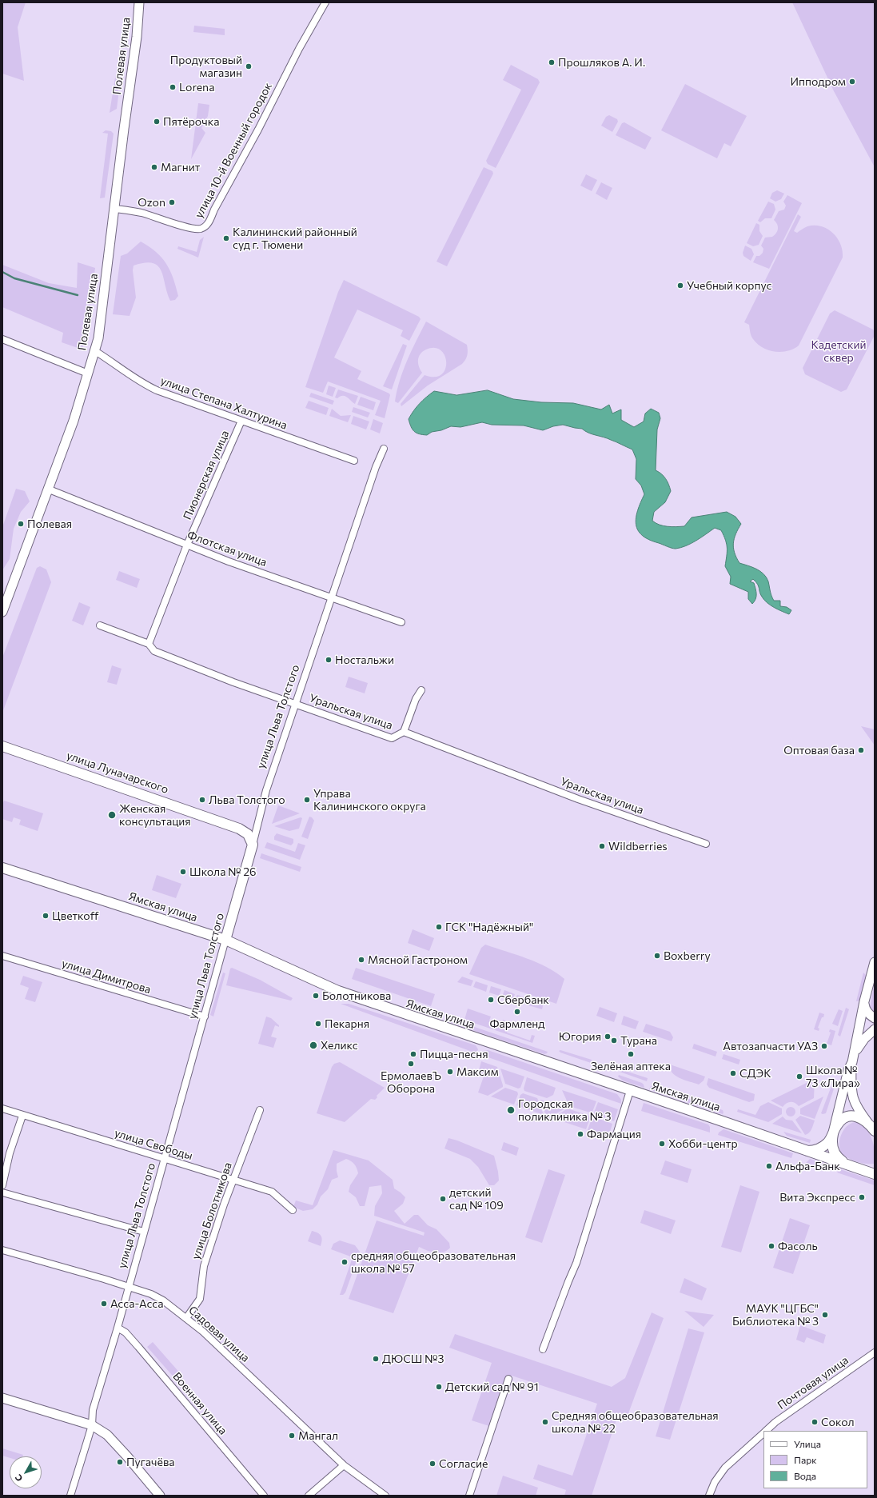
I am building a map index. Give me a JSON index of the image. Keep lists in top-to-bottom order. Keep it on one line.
{"streets":{"main road":["улица Льва Толстого","улица Луначарского","Ямская улица"],"street":["Полевая улица","улица 10-й Военный городок","улица Степана Халтурина","Пионерская улица","Флотская улица","Уральская улица","улица Димитрова","улица Свободы","улица Болотникова","Садовая улица","Почтовая улица","Военная улица"]},"crossings":[["Полевая улица","улица 10-й Военный городок"],["Полевая улица","улица Степана Халтурина"],["Полевая улица","Флотская улица"],["улица Степана Халтурина","Пионерская улица"],["Пионерская улица","Флотская улица"],["Пионерская улица","Уральская улица"],["Флотская улица","улица Льва Толстого"],["Уральская улица","улица Льва Толстого"],["улица Льва Толстого","улица Луначарского"],["улица Льва Толстого","Ямская улица"],["улица Льва Толстого","улица Димитрова"],["улица Льва Толстого","улица Свободы"],["улица Льва Толстого","Садовая улица"],["улица Льва Толстого","Военная улица"],["улица Свободы","улица Болотникова"],["улица Болотникова","Садовая улица"]],"parks":["Кадетский сквер"],"places":["Прошляков А. И.","Продуктовый магазин","Ипподром","Lorena","Пятёрочка","Магнит","Ozon","Калининский районный суд г. Тюмени","Учебный корпус","Полевая","Ностальжи","Оптовая база","Льва Толстого","Управа Калининского округа","Женская консультация","Wildberries","Школа № 26","Цветкоff","ГСК \"Надёжный\"","Boxberry","Мясной Гастроном","Болотникова","Сбербанк","Фармленд","Пекарня","Югория","Турана","Хеликс","Автозапчасти УАЗ","Пицца-песня","Зелёная аптека","ЕрмолаевЪ Оборона","Максим","СДЭК","Школа № 73 «Лира»","Городская поликлиника № 3","Фармация","Хобби-центр","Альфа-Банк","Вита Экспресс","детский сад № 109","Фасоль","средняя общеобразовательная школа № 57","Асса-Асса","МАУК \"ЦГБС\" Библиотека № 3","ДЮСШ №3","Детский сад № 91","Средняя общеобразовательная школа № 22","Сокол","Мангал","Пугачёва","Согласие"],"legend":["Улица","Парк","Вода"],"north":"bottom left"}
